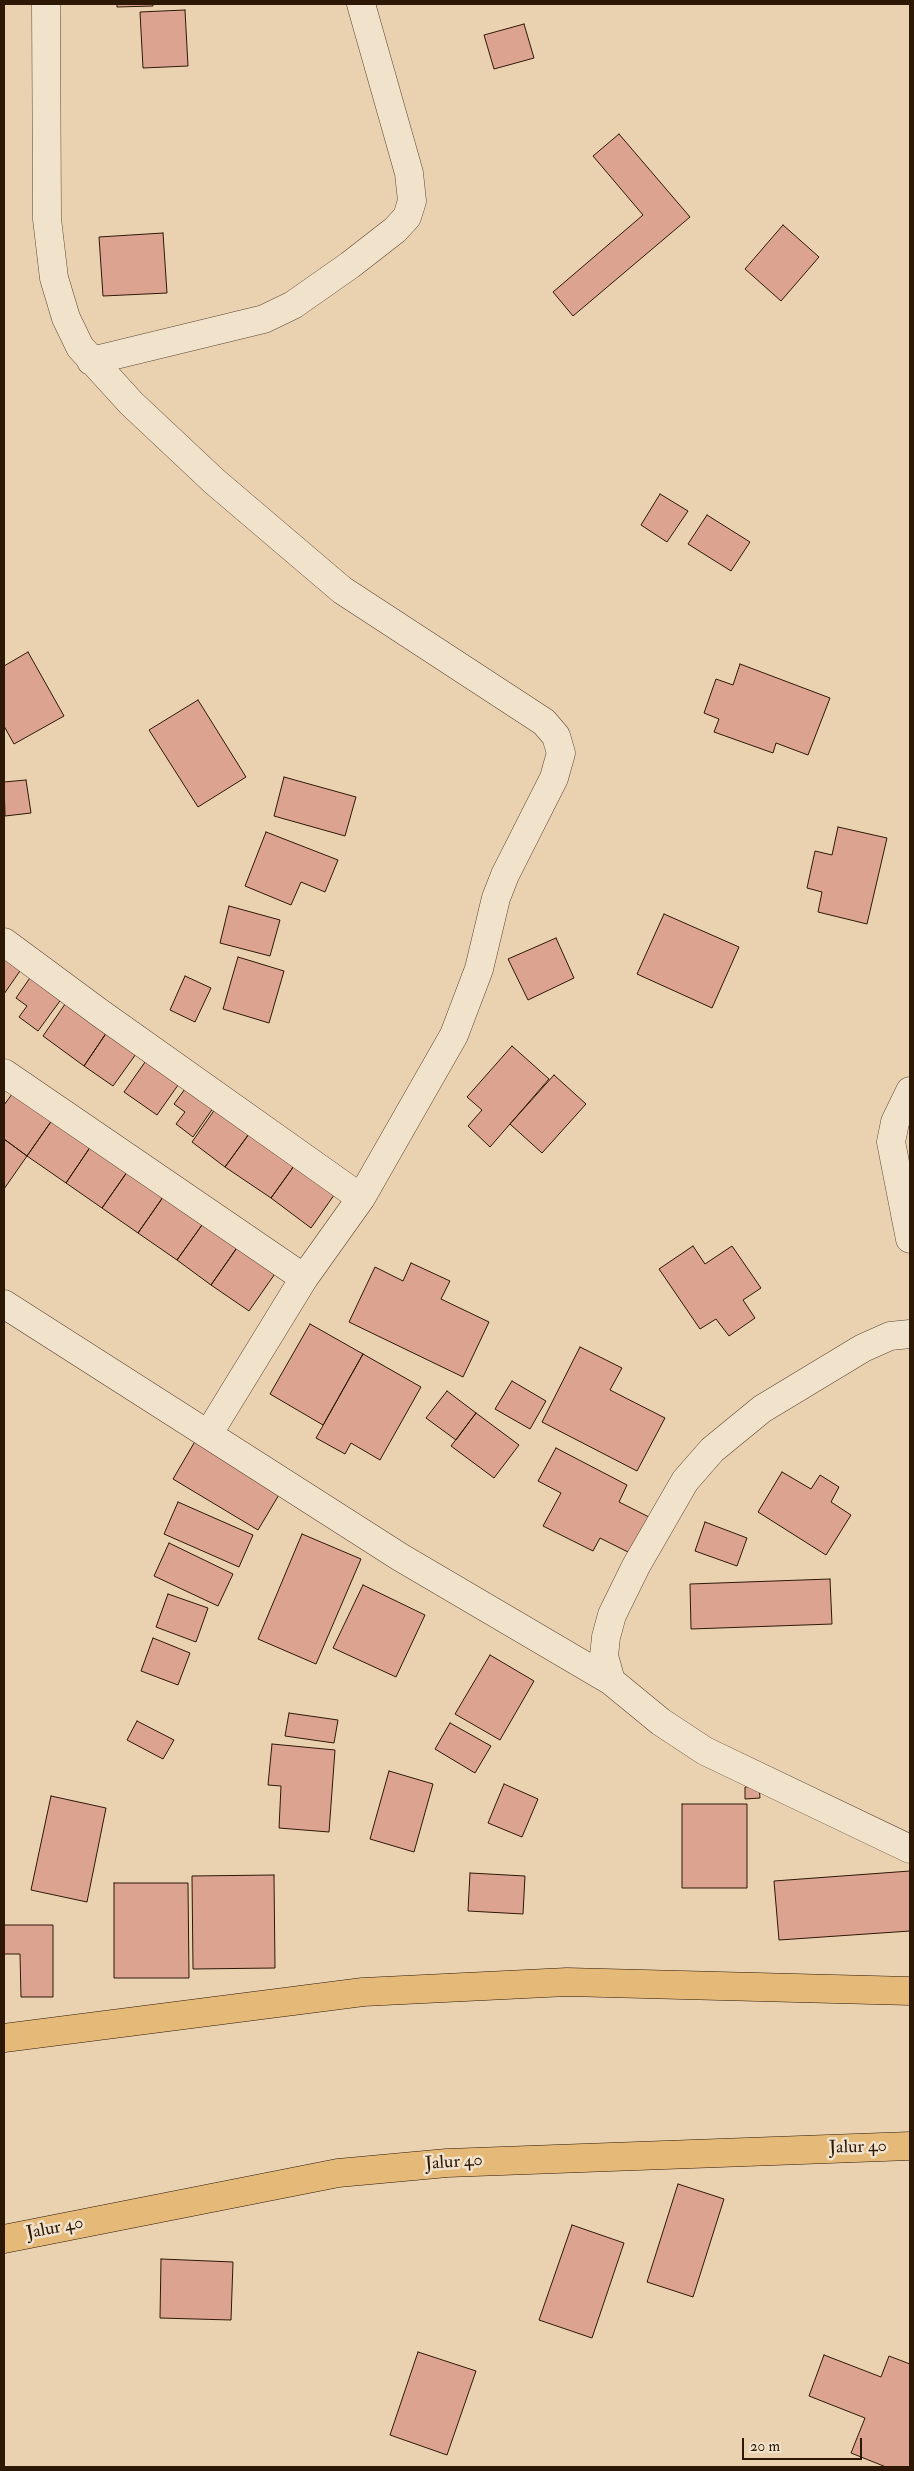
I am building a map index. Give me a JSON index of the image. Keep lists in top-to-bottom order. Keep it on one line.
{"streets":{"highway":["Jalur 40"]},"scale_bar":"20 m"}
